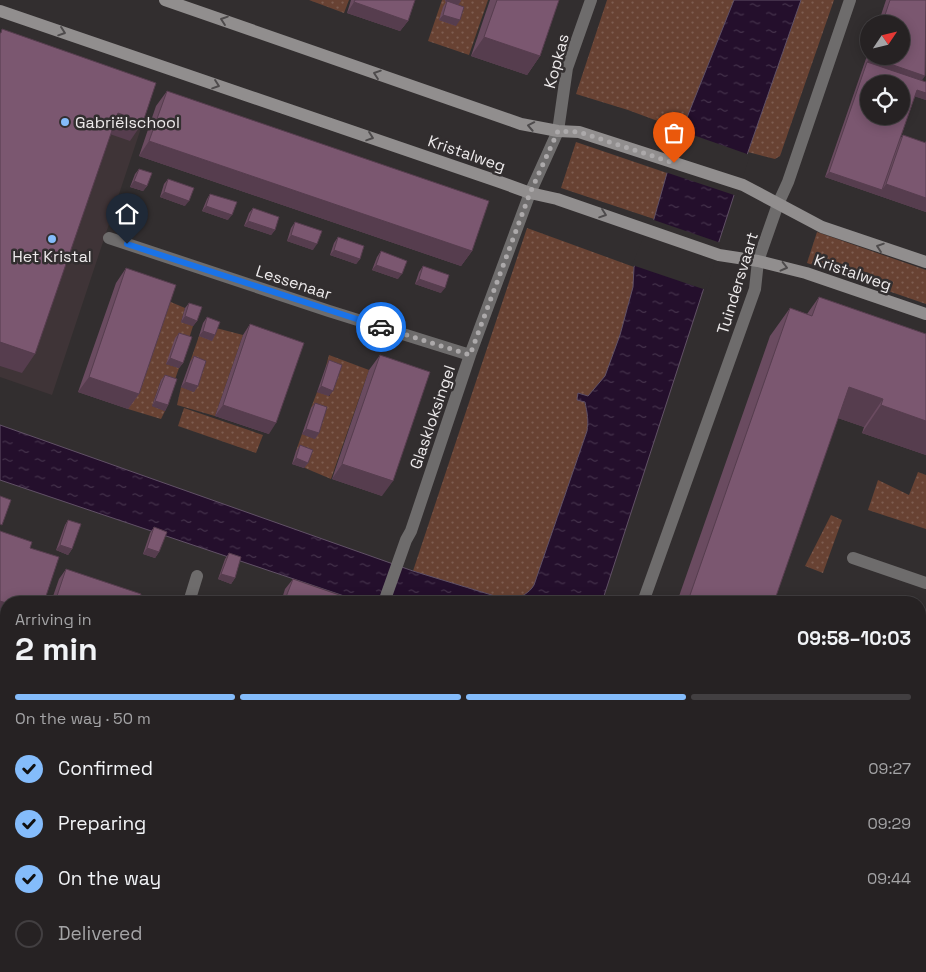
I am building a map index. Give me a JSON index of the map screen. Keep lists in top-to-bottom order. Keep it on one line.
{"streets":{"street":["Kopkas","Kristalweg","Lessenaar","Tuindersvaart","Glaskloksingel"]},"crossings":[["Kopkas","Kristalweg"],["Kopkas","Glaskloksingel"],["Kristalweg","Tuindersvaart"],["Kristalweg","Glaskloksingel"],["Lessenaar","Glaskloksingel"]],"places":["Gabriëlschool","Het Kristal"],"north":"top right","page":{"heading":["2 min","Arriving in","09:58–10:03"],"bar":"On the way · 50 m","list":[["Confirmed","09:27"],["Preparing","09:29"],["On the way","09:44"],"Delivered"]}}
